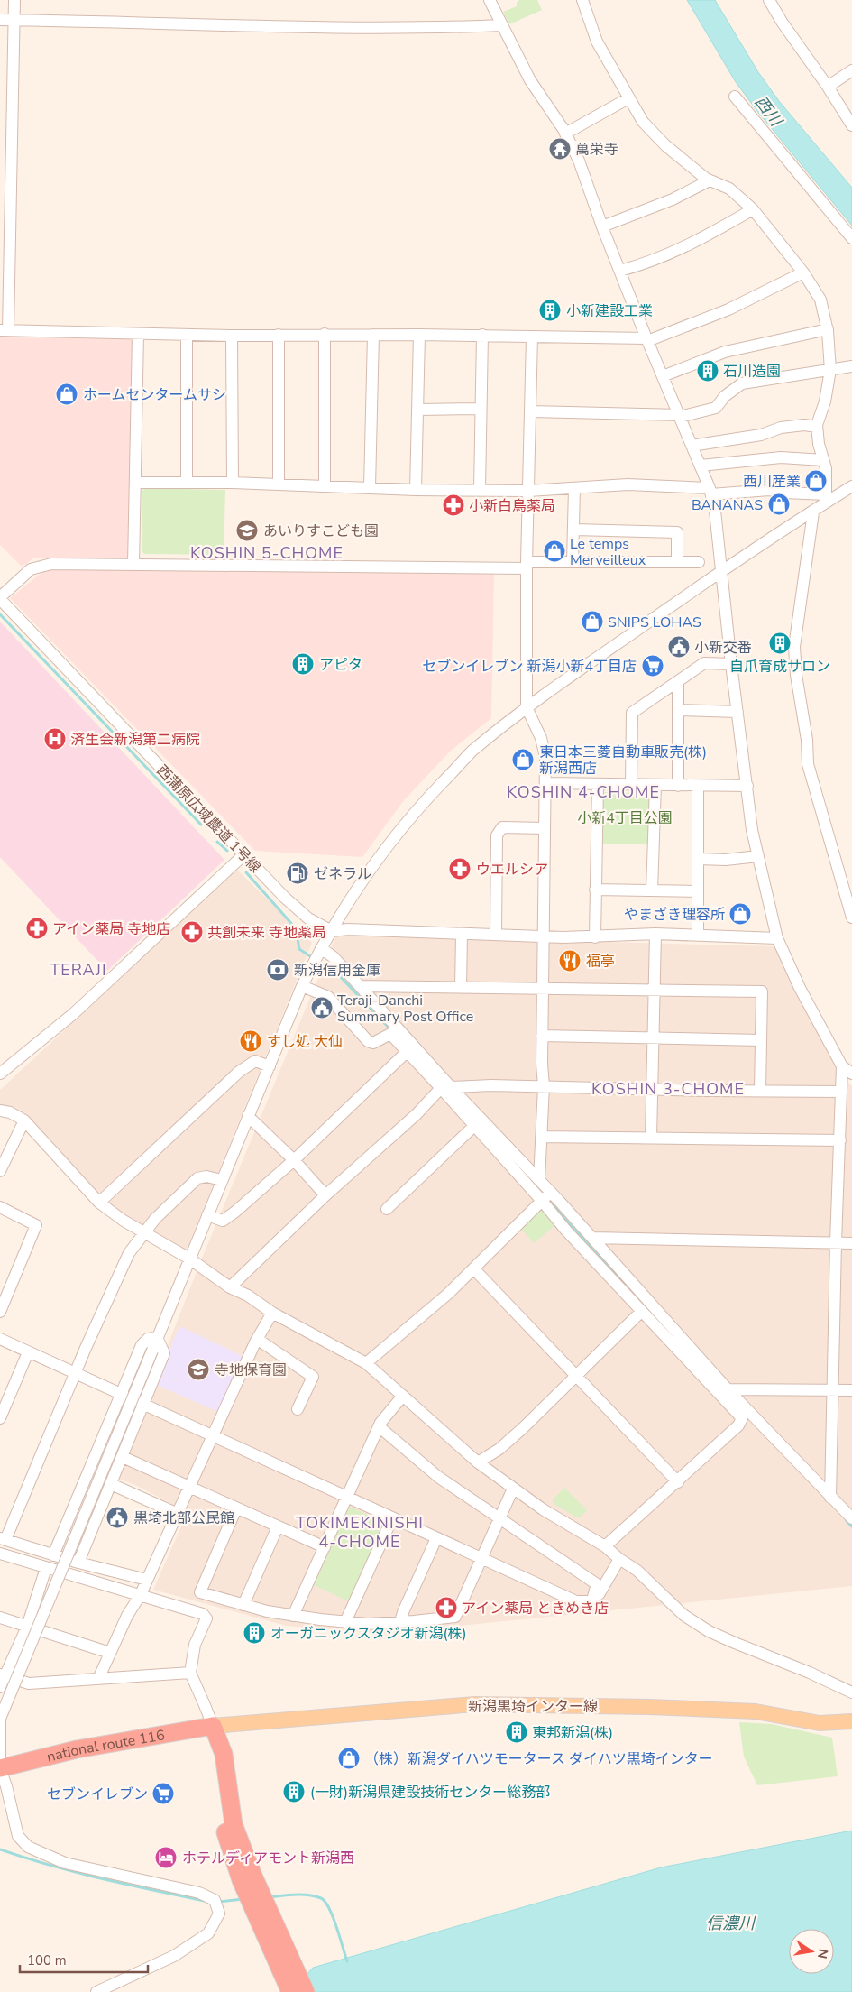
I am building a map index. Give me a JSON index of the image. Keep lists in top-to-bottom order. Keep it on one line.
{"streets":{"highway":["national route 116"],"main road":["新潟黒埼インター線"],"street":["西蒲原広域農道 1号線"]},"crossings":[["新潟黒埼インター線","national route 116"]],"districts":["KOSHIN 5-CHOME","KOSHIN 4-CHOME","TERAJI","KOSHIN 3-CHOME","TOKIMEKINISHI 4-CHOME"],"water":["西川","信濃川"],"parks":["小新4丁目公園"],"places":{"temple":["萬栄寺"],"building":["小新建設工業","石川造園","自爪育成サロン","アピタ","オーガニックスタジオ新潟(株)","東邦新潟(株)","(一財)新潟県建設技術センター総務部"],"shop":["ホームセンタームサシ","西川産業","BANANAS","Le temps Merveilleux","SNIPS LOHAS","東日本三菱自動車販売(株) 新潟西店","やまざき理容所","（株）新潟ダイハツモータース ダイハツ黒埼インター"],"pharmacy":["小新白鳥薬局","ウエルシア","アイン薬局 寺地店","共創未来 寺地薬局","アイン薬局 ときめき店"],"school or university":["あいりすこども園","寺地保育園"],"public building":["小新交番","Teraji-Danchi Summary Post Office","黒埼北部公民館"],"supermarket":["セブンイレブン 新潟小新4丁目店","セブンイレブン"],"hospital":["済生会新潟第二病院"],"fuel station":["ゼネラル"],"restaurant":["福亭","すし処 大仙"],"bank":["新潟信用金庫"],"hotel":["ホテルディアモント新潟西"]},"scale_bar":"100 m","north":"right"}
